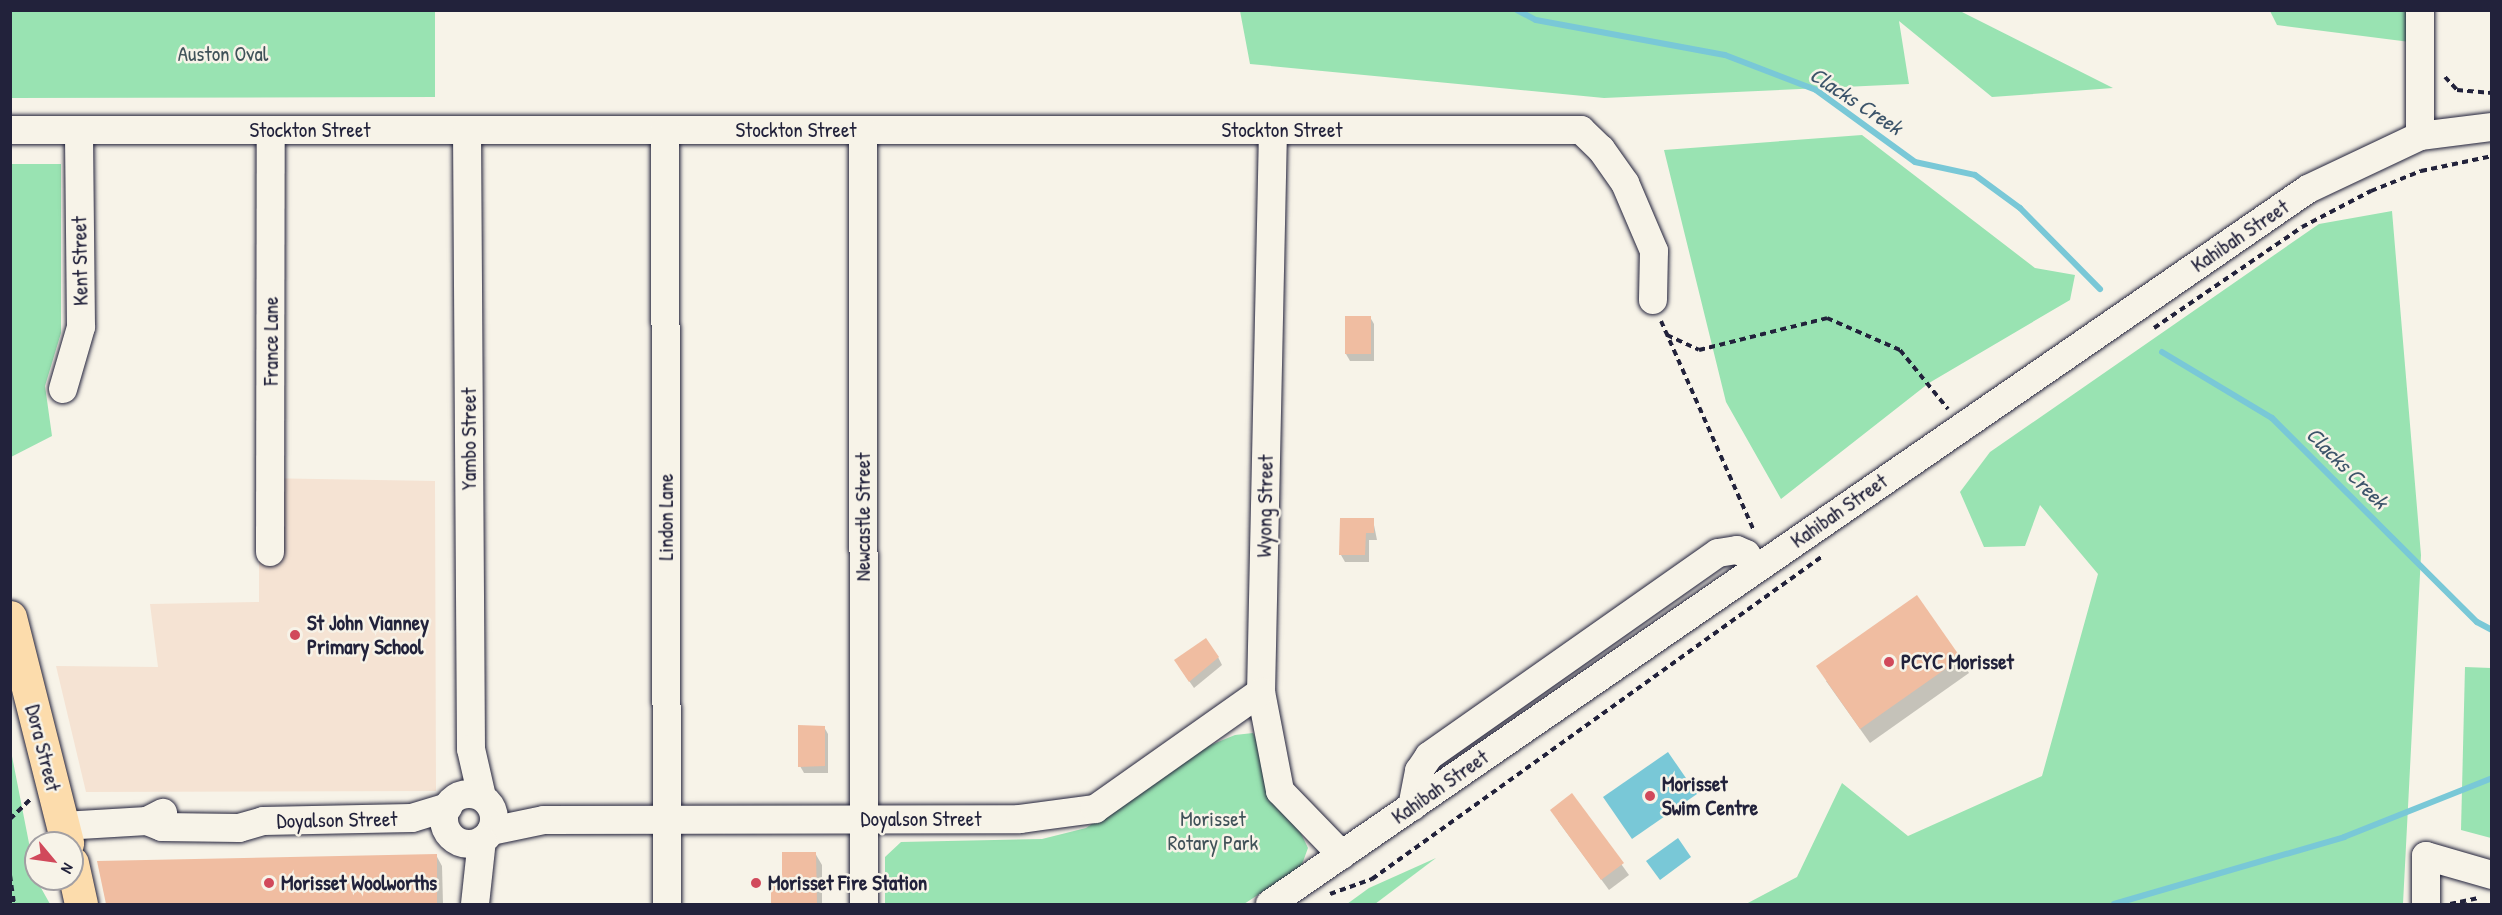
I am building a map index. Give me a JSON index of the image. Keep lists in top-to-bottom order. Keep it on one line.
{"streets":{"main road":["Dora Street"],"street":["Stockton Street","Kahibah Street","Kent Street","France Lane","Yambo Street","Wyong Street","Lindon Lane","Newcastle Street","Doyalson Street"]},"crossings":[["Stockton Street","Kent Street"],["Stockton Street","France Lane"],["Stockton Street","Yambo Street"],["Stockton Street","Wyong Street"],["Stockton Street","Lindon Lane"],["Stockton Street","Newcastle Street"],["Kahibah Street","Wyong Street"],["Yambo Street","Doyalson Street"],["Wyong Street","Doyalson Street"],["Lindon Lane","Doyalson Street"],["Newcastle Street","Doyalson Street"]],"water":["Clacks Creek"],"parks":["Auston Oval","Morisset Rotary Park"],"places":["St John Vianney Primary School","PCYC Morisset","Morisset Swim Centre","Morisset Woolworths","Morisset Fire Station"],"north":"bottom right"}
